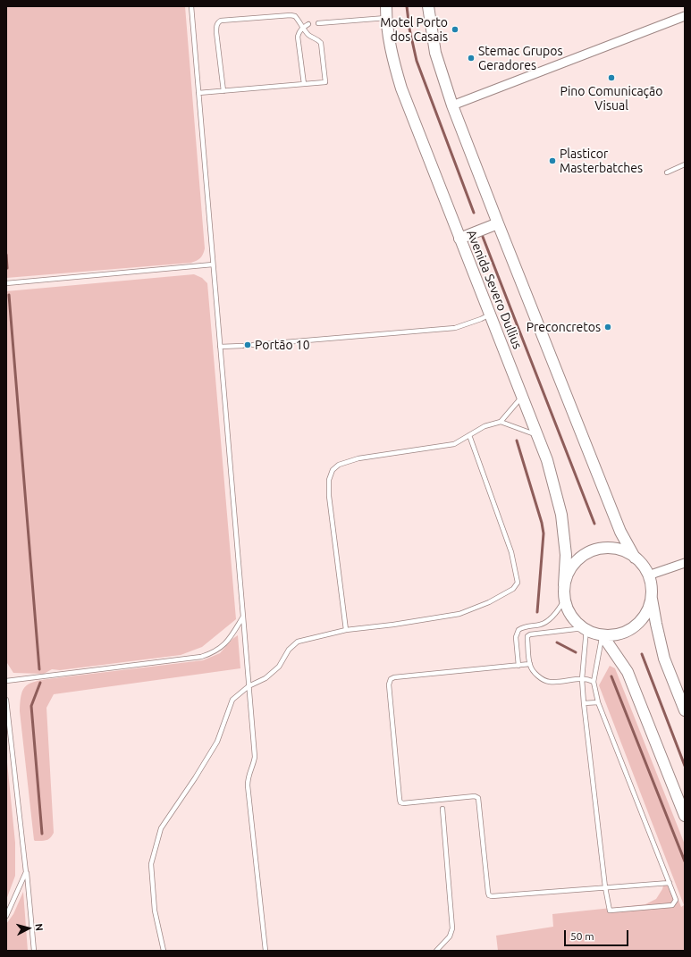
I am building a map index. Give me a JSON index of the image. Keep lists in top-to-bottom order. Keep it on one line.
{"streets":{"main road":["Avenida Severo Dullius"]},"places":["Motel Porto dos Casais","Stemac Grupos Geradores","Pino Comunicação Visual","Plasticor Masterbatches","Preconcretos","Portão 10"],"scale_bar":"50 m","north":"right"}
